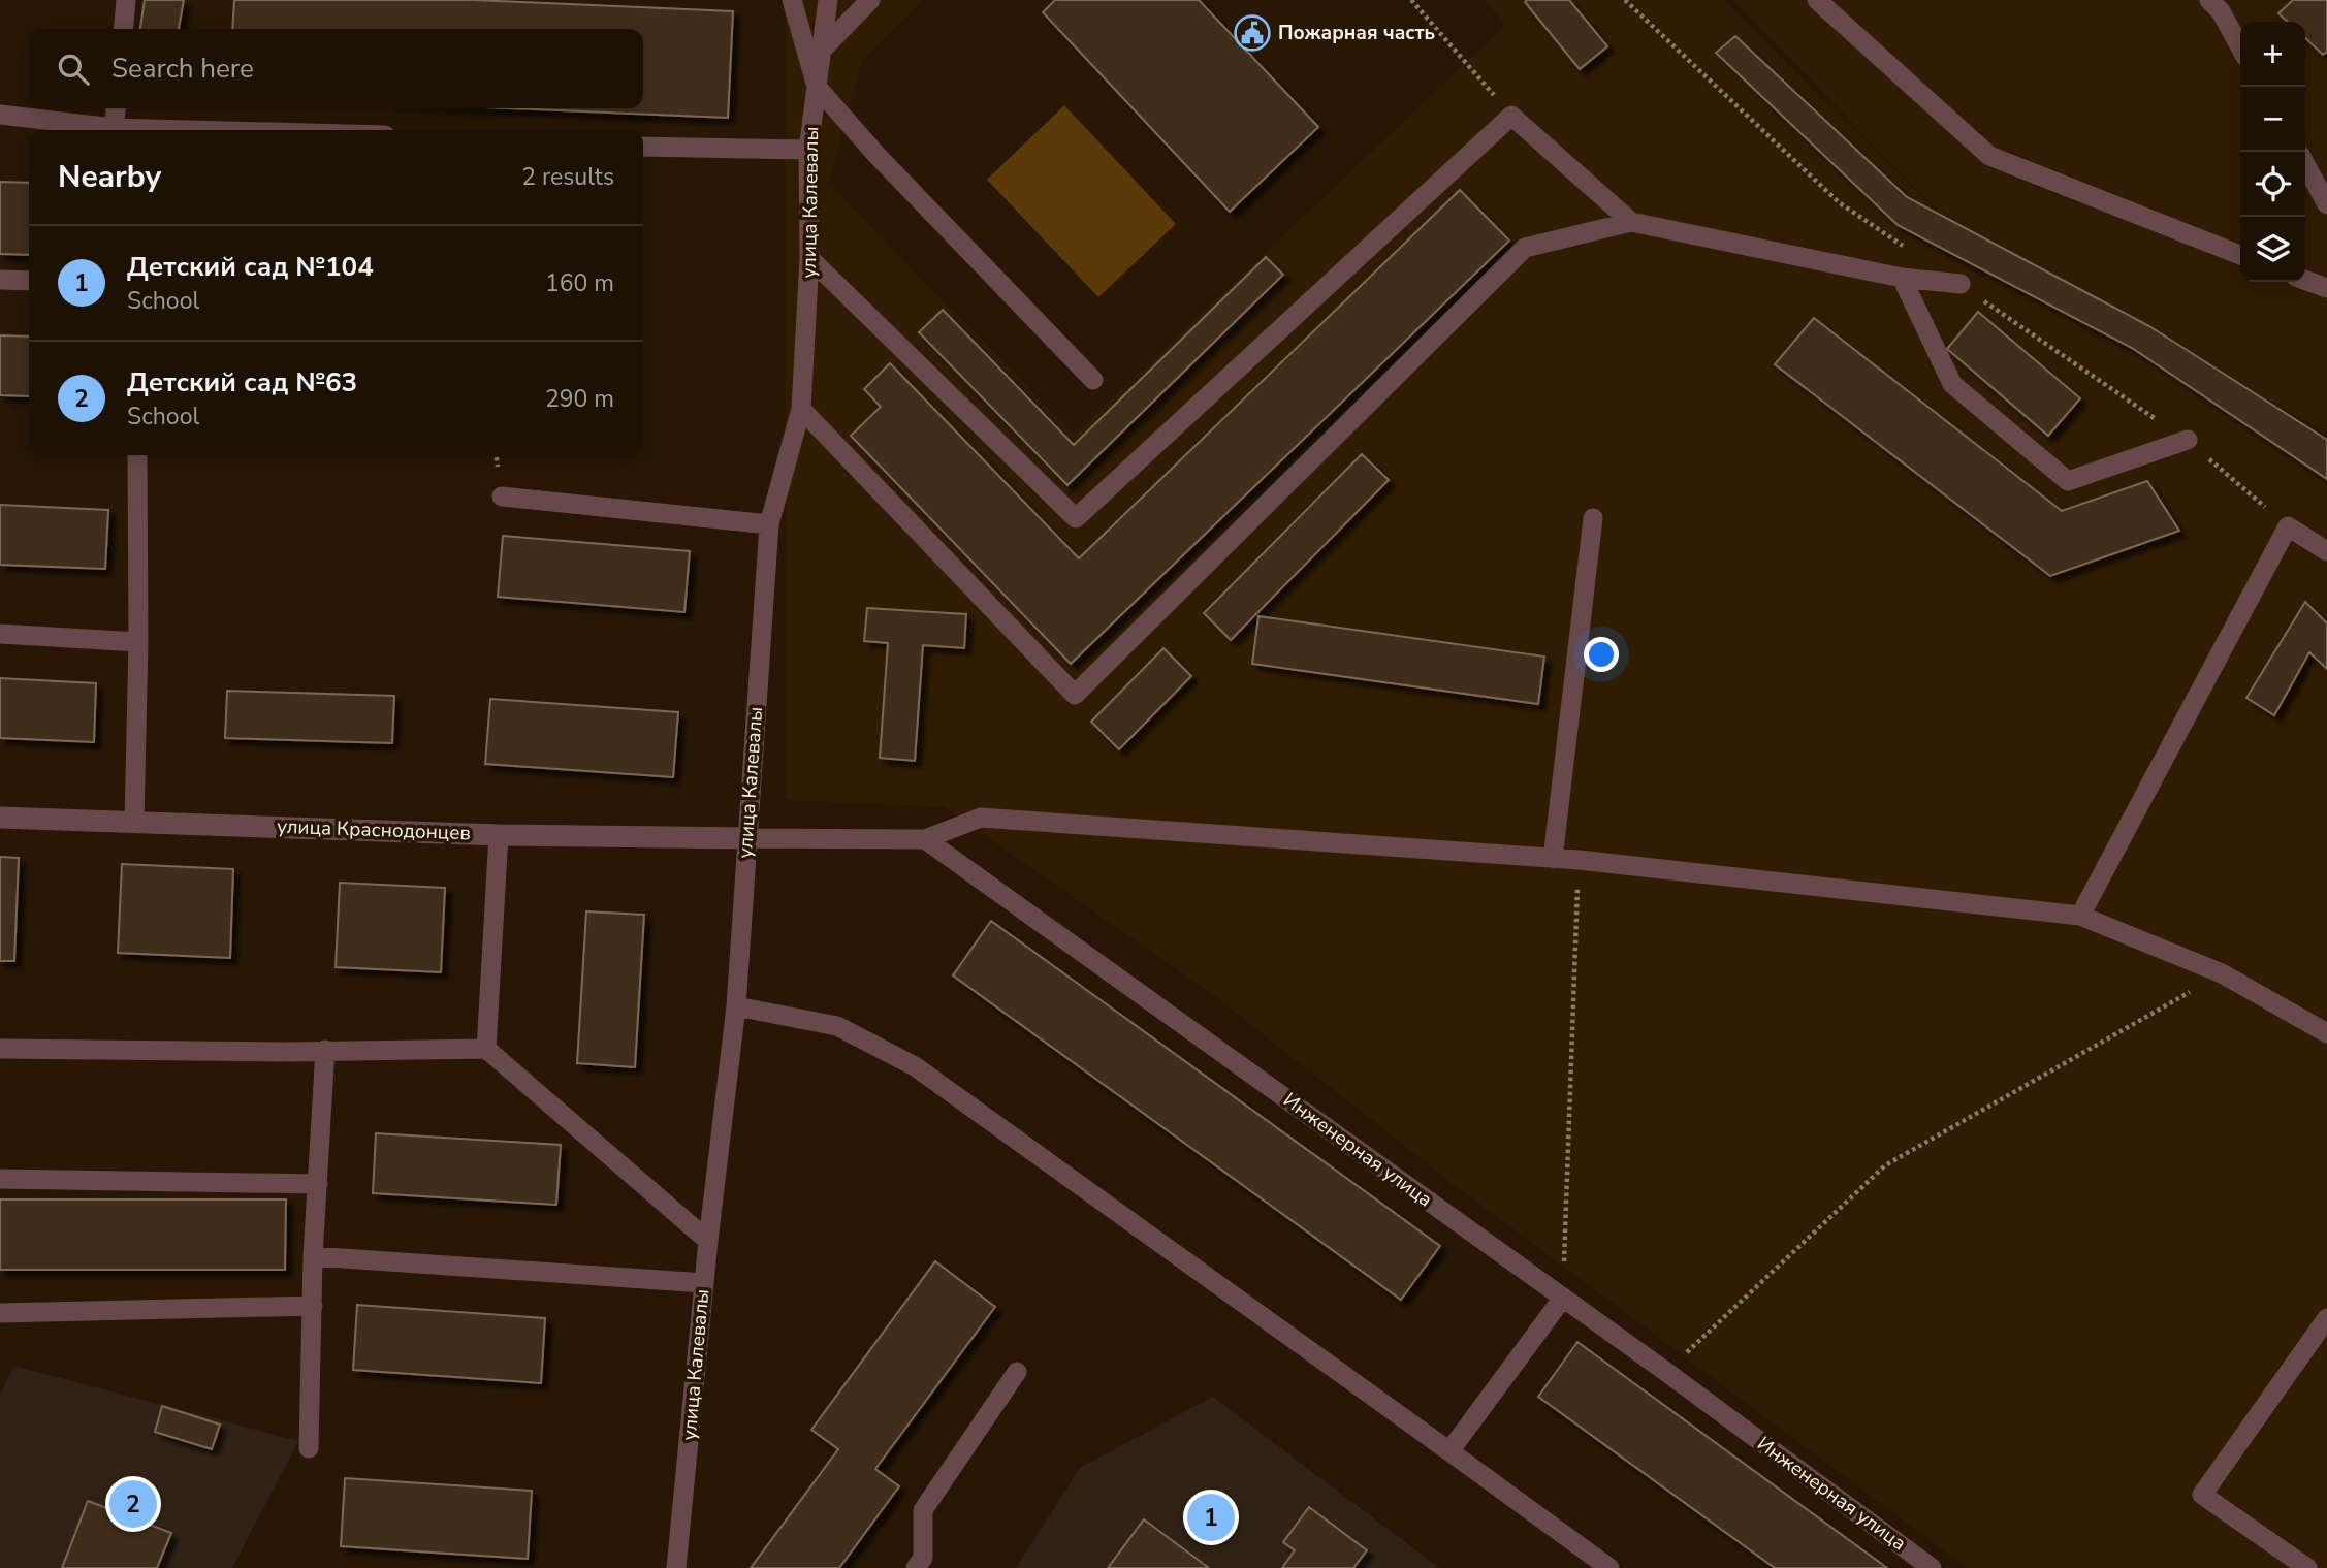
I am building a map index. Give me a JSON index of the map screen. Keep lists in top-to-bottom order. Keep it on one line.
{"streets":{"street":["улица Краснодонцев"],"lane":["улица Калевалы","Инженерная улица"]},"crossings":[["улица Калевалы","улица Краснодонцев"]],"places":{"public building":["Пожарная часть"]},"page":{"map_buttons":["+","−"],"search":"Search here","heading":["Nearby","2 results"],"list":[{"mark":"1","name":"Детский сад №104","note":"School","value":"160 m"},{"mark":"2","name":"Детский сад №63","note":"School","value":"290 m"}],"pins":["2","1"]}}
